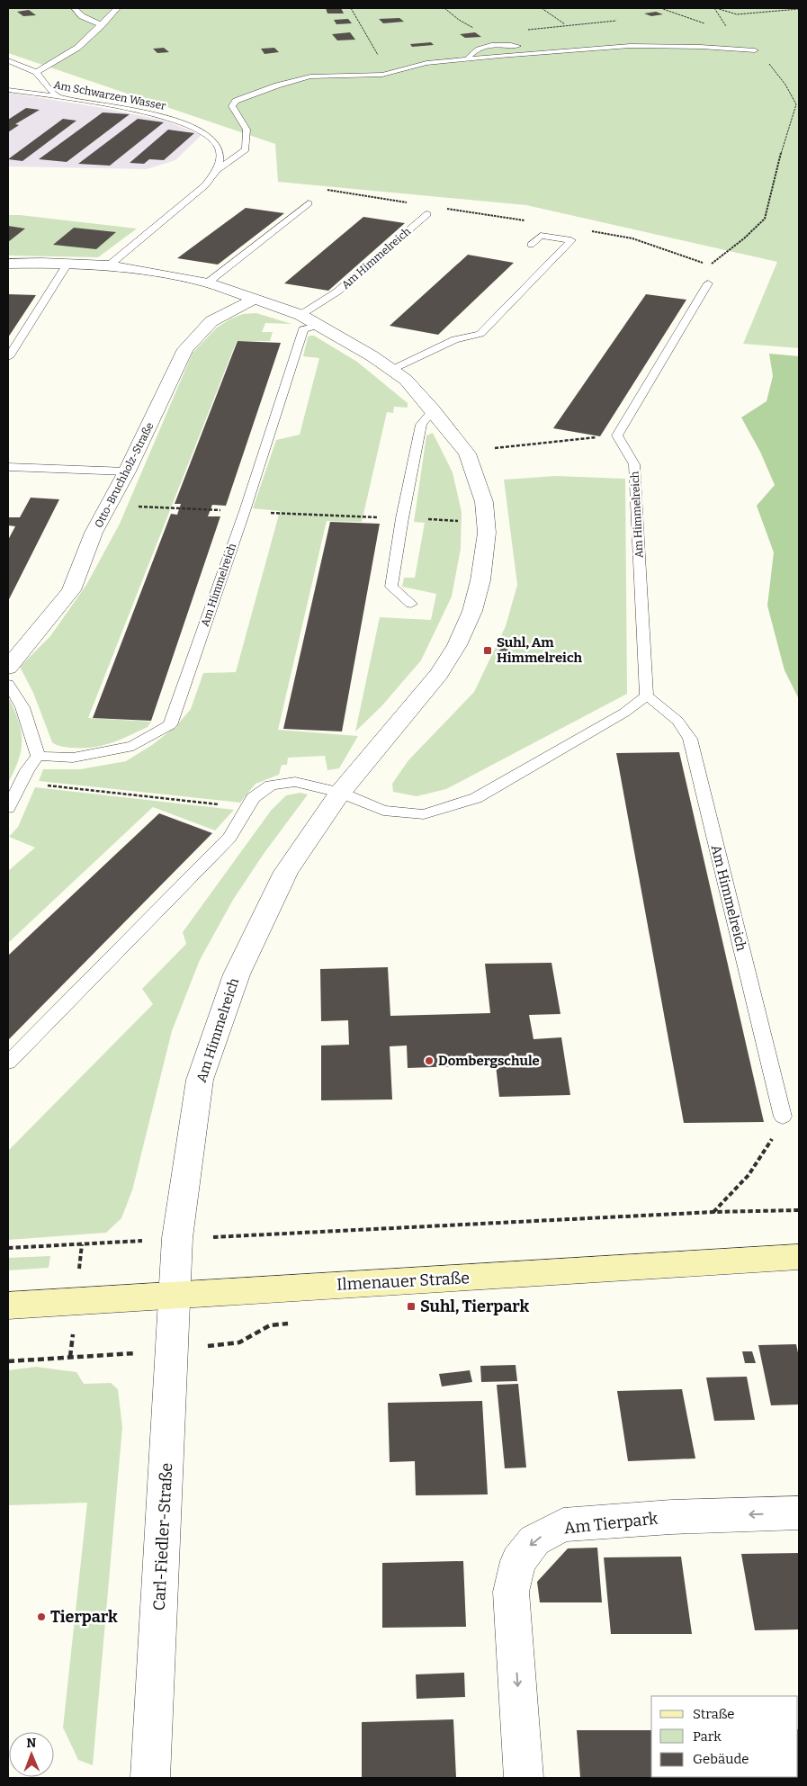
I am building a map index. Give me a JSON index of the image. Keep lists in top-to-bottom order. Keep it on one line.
{"streets":{"main road":["Ilmenauer Straße"],"street":["Am Himmelreich","Otto-Bruchholz-Straße","Am Tierpark","Carl-Fiedler-Straße"],"lane":["Am Schwarzen Wasser"]},"crossings":[["Am Himmelreich","Otto-Bruchholz-Straße"],["Am Himmelreich","Ilmenauer Straße"],["Am Himmelreich","Carl-Fiedler-Straße"],["Ilmenauer Straße","Carl-Fiedler-Straße"]],"places":{"transit":["Suhl, Am Himmelreich","Suhl, Tierpark"],"other":["Dombergschule","Tierpark"]},"legend":["Straße","Park","Gebäude"],"north":"top"}
